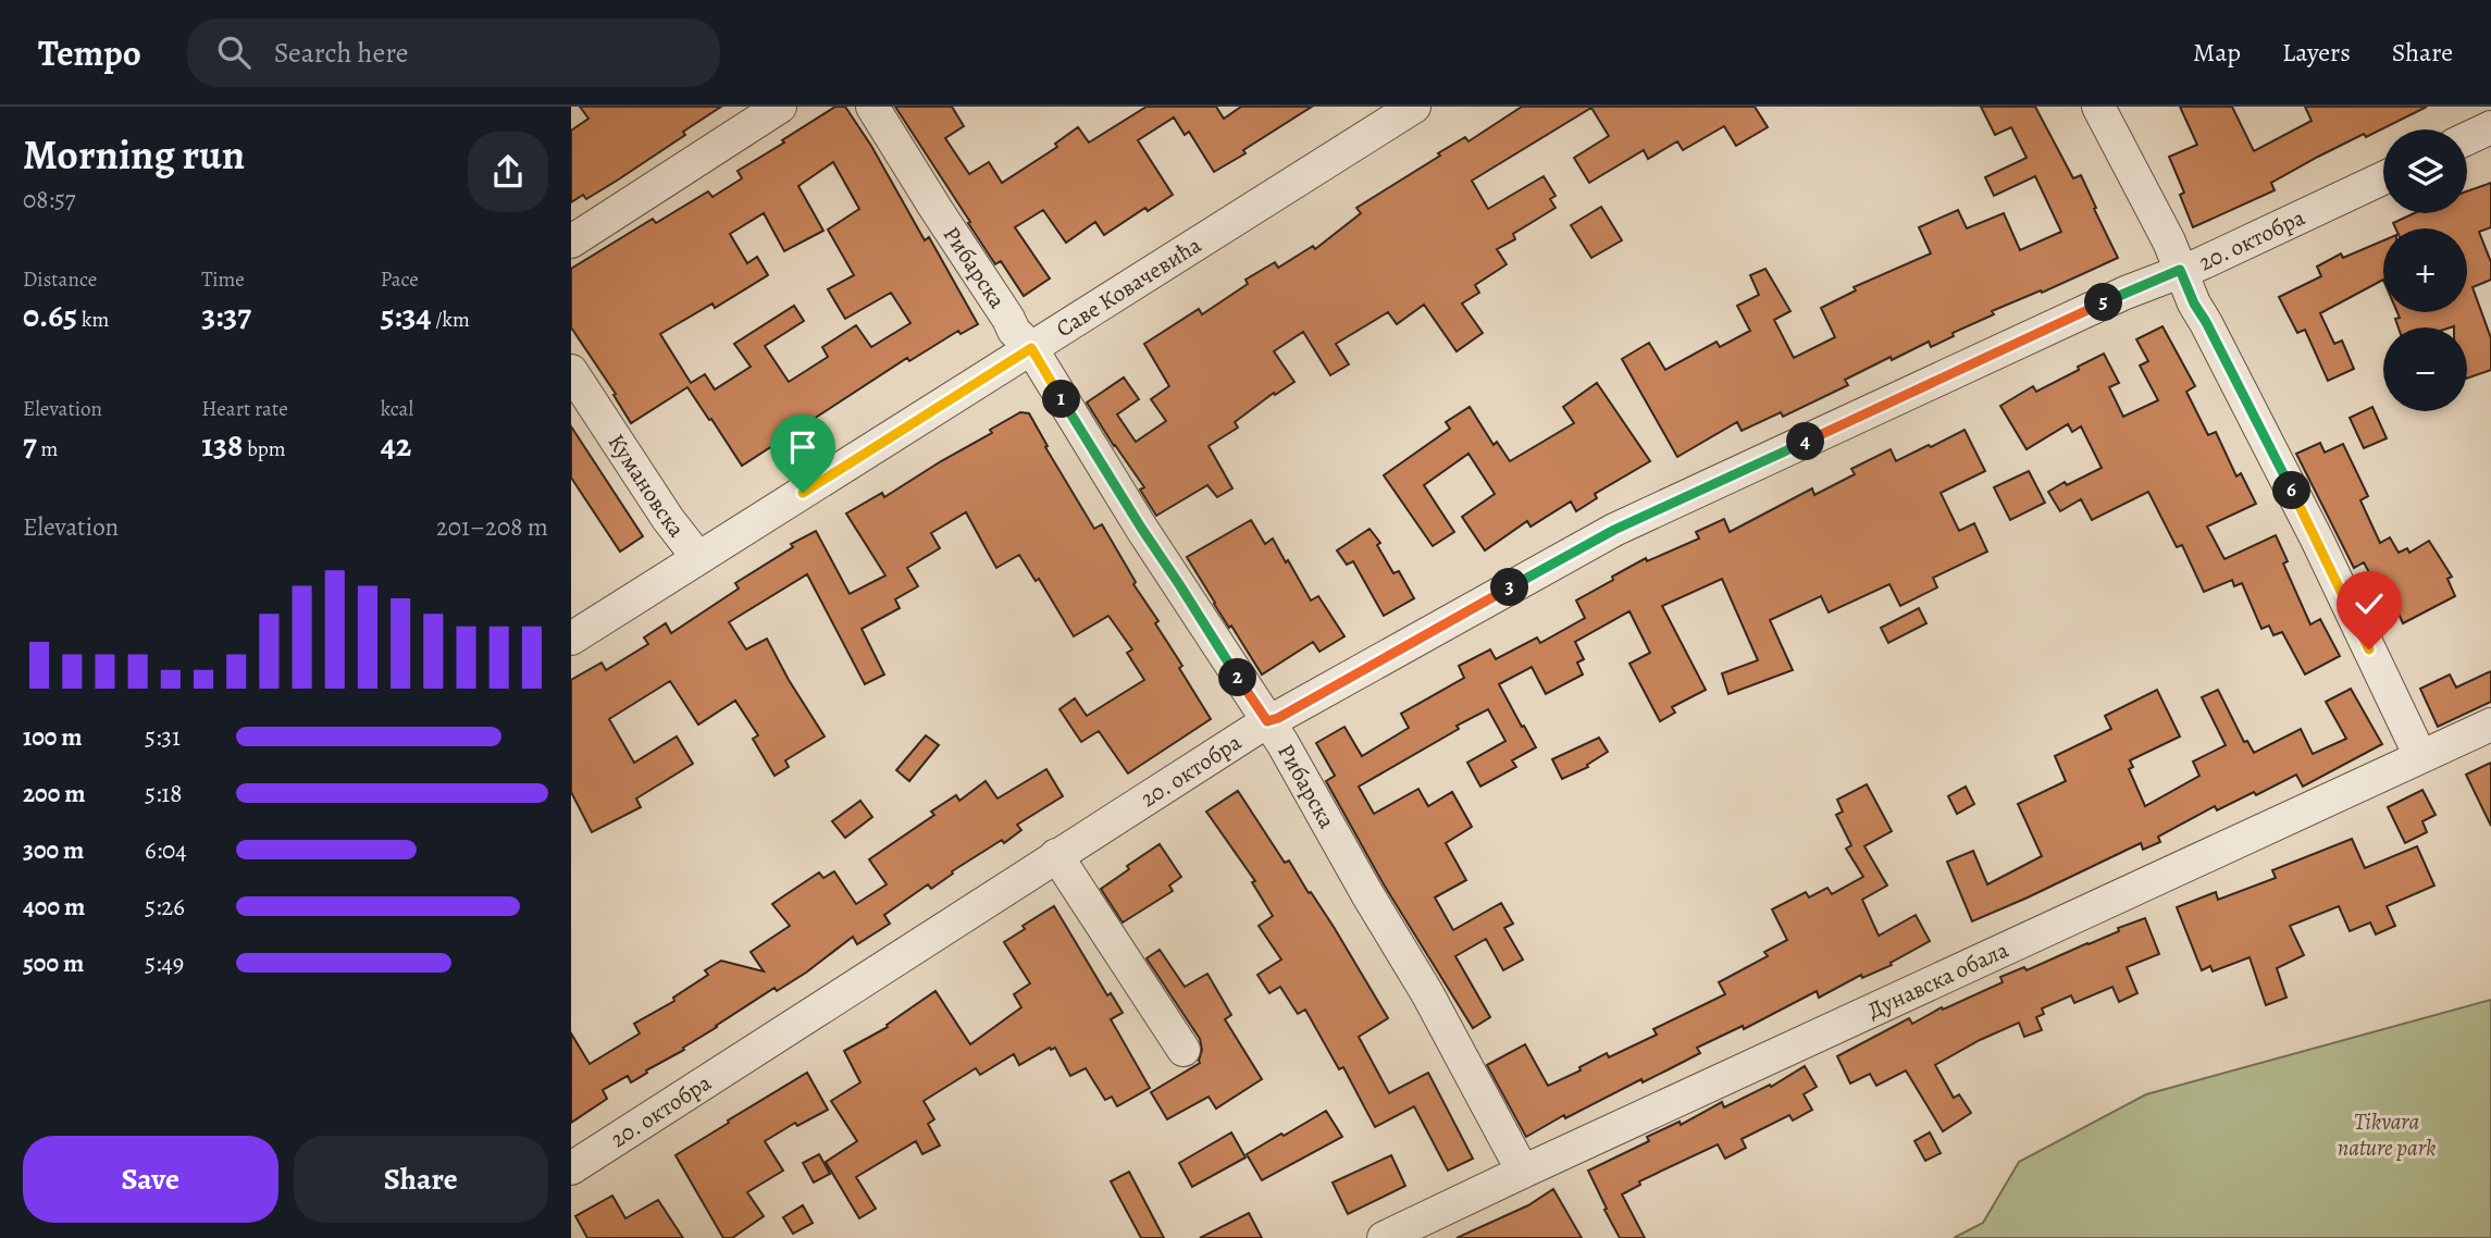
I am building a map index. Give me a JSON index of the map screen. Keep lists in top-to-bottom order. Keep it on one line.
{"streets":{"street":["20. октобра","Рибарска","Саве Ковачевића","Кумановска","Дунавска обала"]},"crossings":[["20. октобра","Рибарска"],["Рибарска","Саве Ковачевића"],["Рибарска","Дунавска обала"],["Саве Ковачевића","Кумановска"]],"parks":["Tikvara nature park"],"page":{"header":"Tempo","search":"Search here","nav":["Map","Layers","Share"],"heading":["Morning run","08:57"],"map_buttons":["+","−"],"stats":[["Distance","0.65 km"],["Time","3:37"],["Pace","5:34 /km"],["Elevation","7 m"],["Heart rate","138 bpm"],["kcal","42"]],"pins":["5","1","4","6","3","2"],"chart":["Elevation","201–208 m"],"list":[{"name":"100 m","note":"5:31"},{"name":"200 m","note":"5:18"},{"name":"300 m","note":"6:04"},{"name":"400 m","note":"5:26"},{"name":"500 m","note":"5:49"}],"buttons":["Save","Share"]}}
